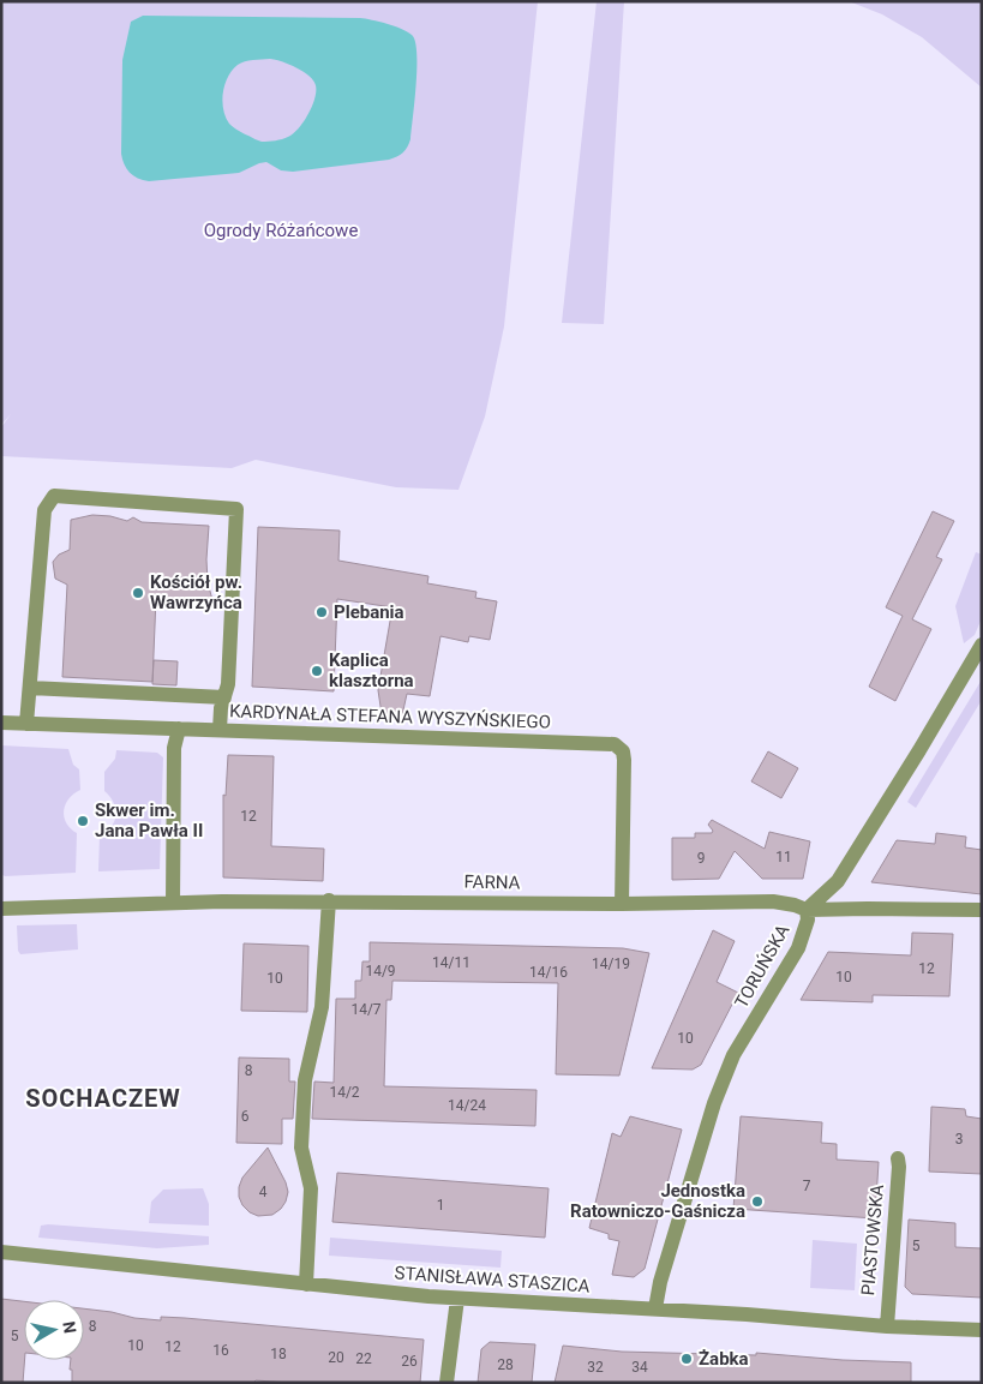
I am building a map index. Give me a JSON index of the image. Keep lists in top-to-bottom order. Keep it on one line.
{"streets":{"street":["KARDYNAŁA STEFANA WYSZYŃSKIEGO","FARNA","TORUŃSKA","PIASTOWSKA","STANISŁAWA STASZICA"]},"crossings":[["KARDYNAŁA STEFANA WYSZYŃSKIEGO","FARNA"],["FARNA","TORUŃSKA"],["TORUŃSKA","STANISŁAWA STASZICA"],["PIASTOWSKA","STANISŁAWA STASZICA"]],"districts":["SOCHACZEW"],"parks":["Ogrody Różańcowe"],"places":["Kościół pw. Wawrzyńca","Plebania","Kaplica klasztorna","Skwer im. Jana Pawła II","Jednostka Ratowniczo-Gaśnicza","Żabka"],"house_numbers":["12","11","9","14/11","14/19","12","14/9","14/16","10","10","14/7","10","8","14/2","14/24","6","3","7","4","1","5","8","5","10","12","16","18","20","22","26","28","32","34"],"north":"right"}
